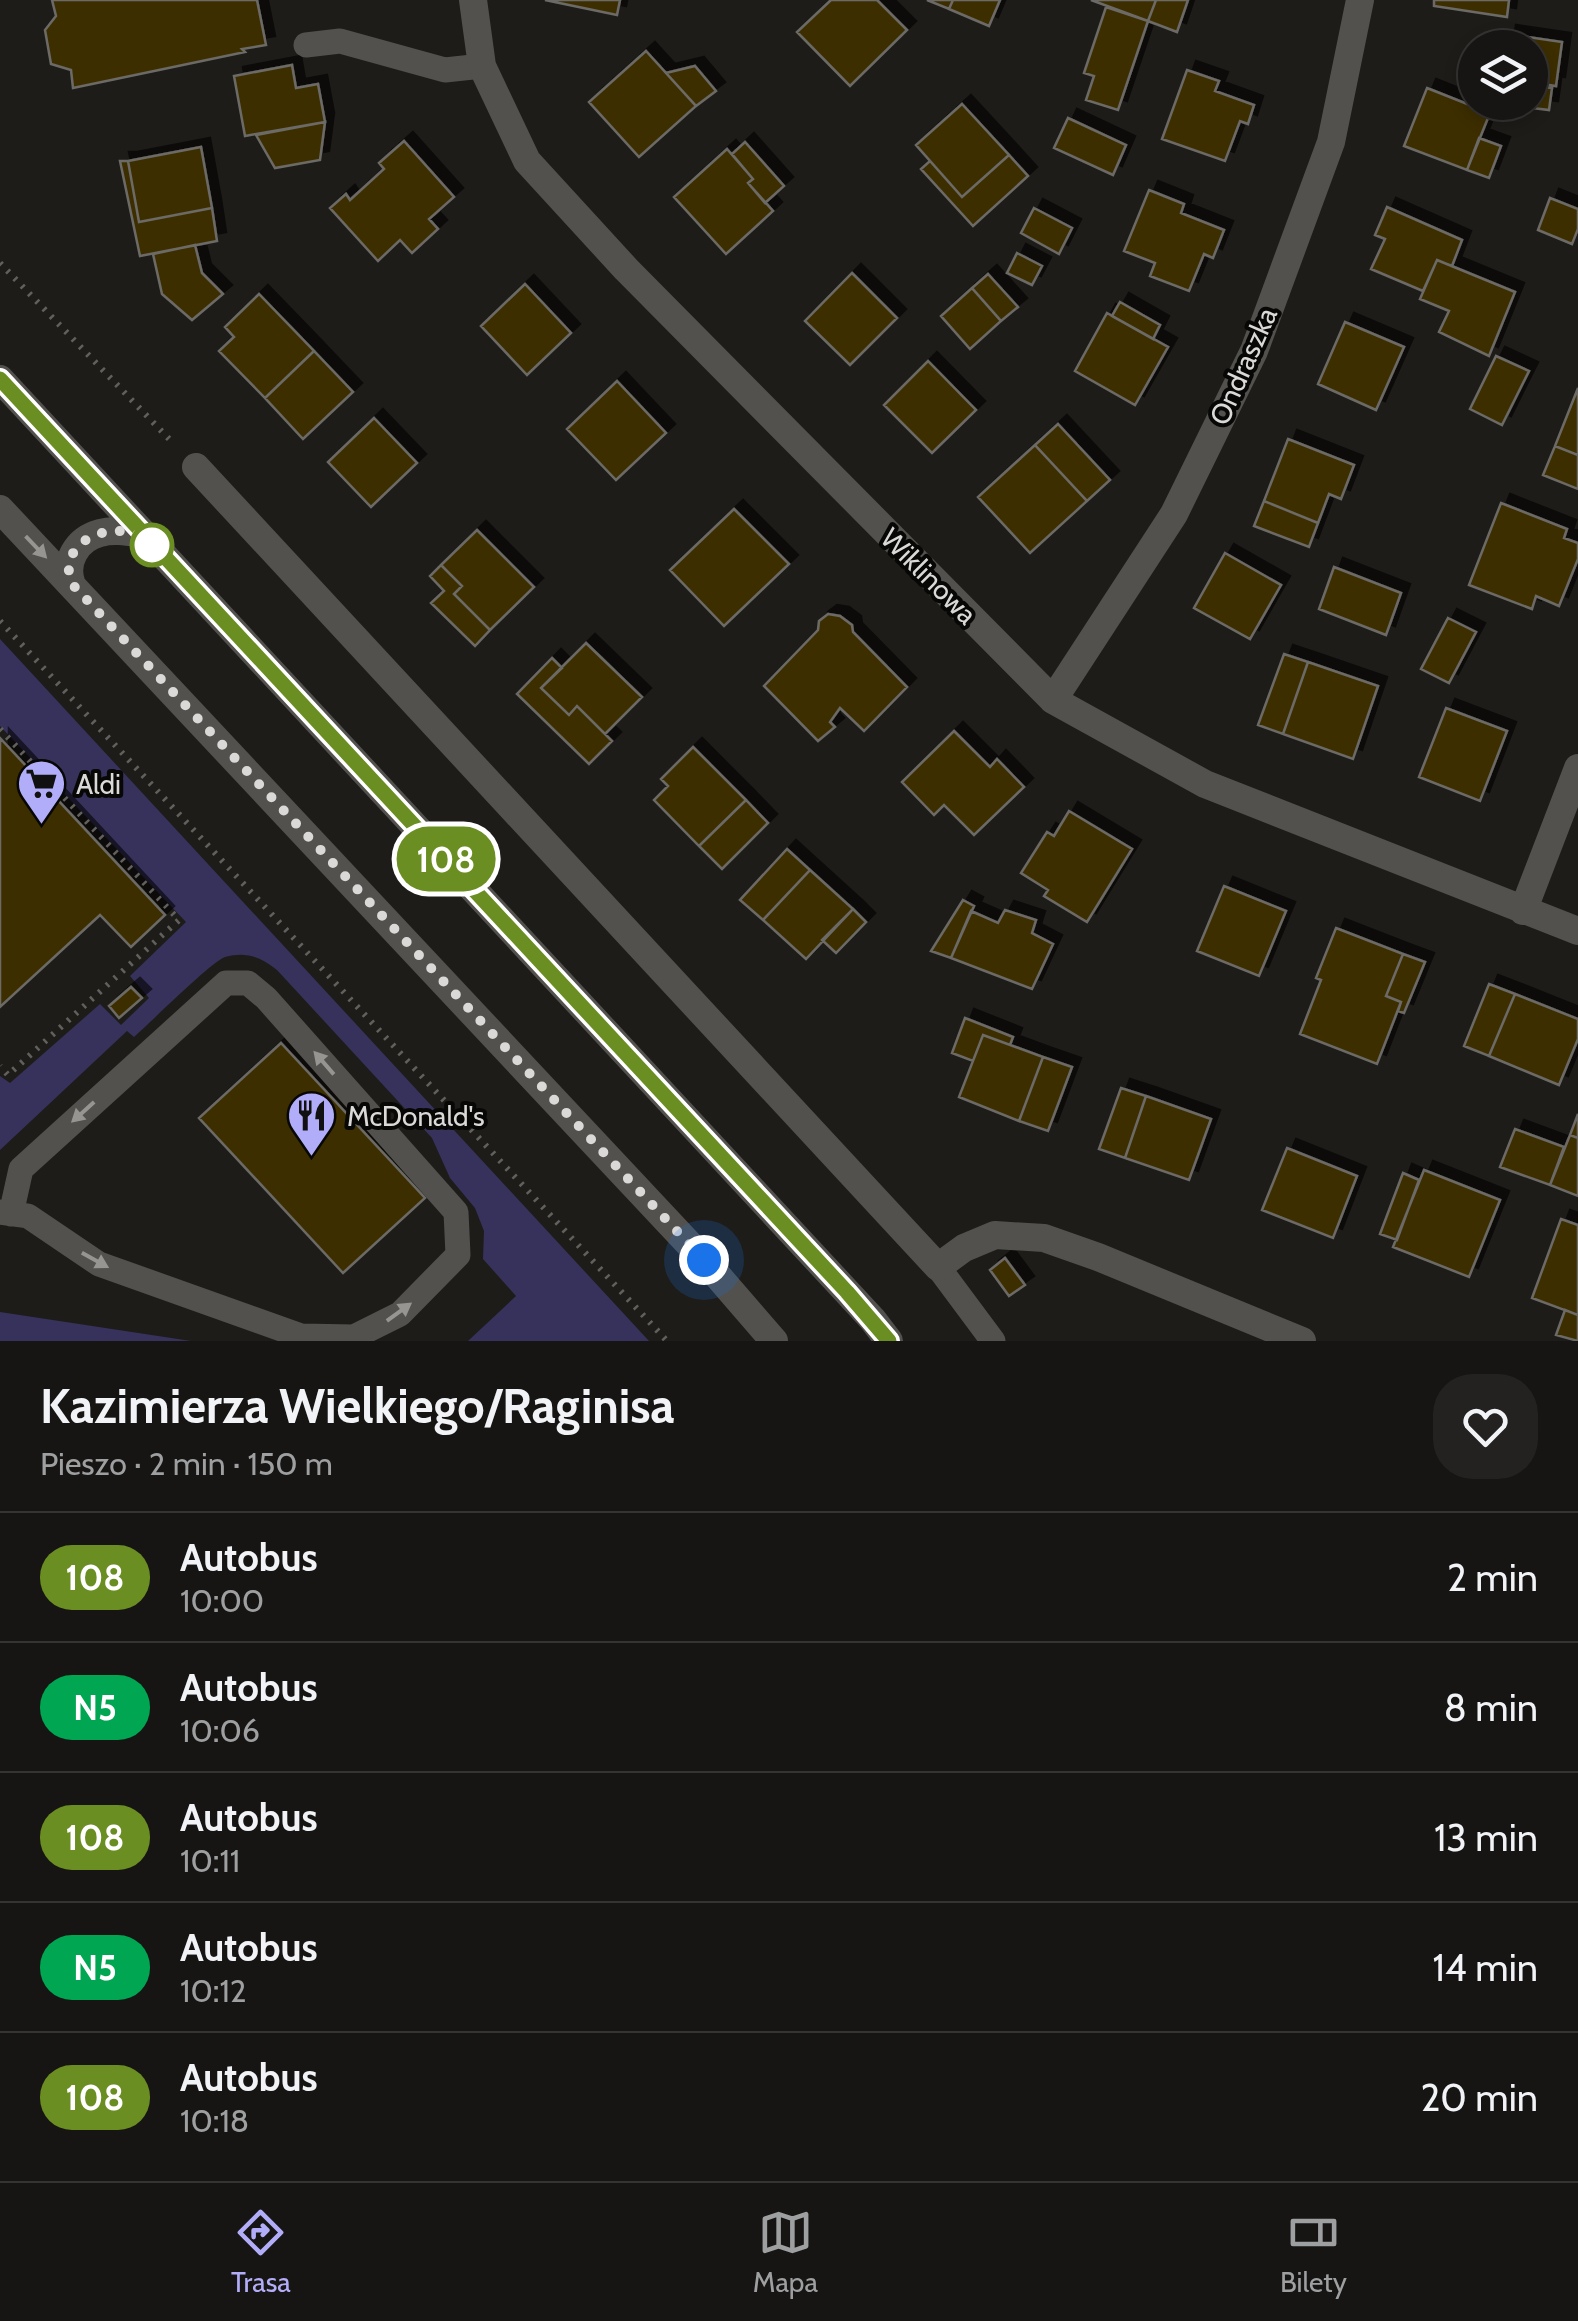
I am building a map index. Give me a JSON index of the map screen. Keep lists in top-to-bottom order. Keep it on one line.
{"streets":{"street":["Ondraszka","Wiklinowa"]},"crossings":[["Ondraszka","Wiklinowa"]],"places":{"supermarket":["Aldi"],"restaurant":["McDonald's"]},"lines":["bus line 108"],"page":{"on_map":"108","heading":["Kazimierza Wielkiego/Raginisa","Pieszo · 2 min · 150 m"],"list":[{"mark":"108","name":"Autobus","note":"10:00","value":"2 min"},{"mark":"N5","name":"Autobus","note":"10:06","value":"8 min"},{"mark":"108","name":"Autobus","note":"10:11","value":"13 min"},{"mark":"N5","name":"Autobus","note":"10:12","value":"14 min"},{"mark":"108","name":"Autobus","note":"10:18","value":"20 min"}],"tabs":["Trasa","Mapa","Bilety"]}}
